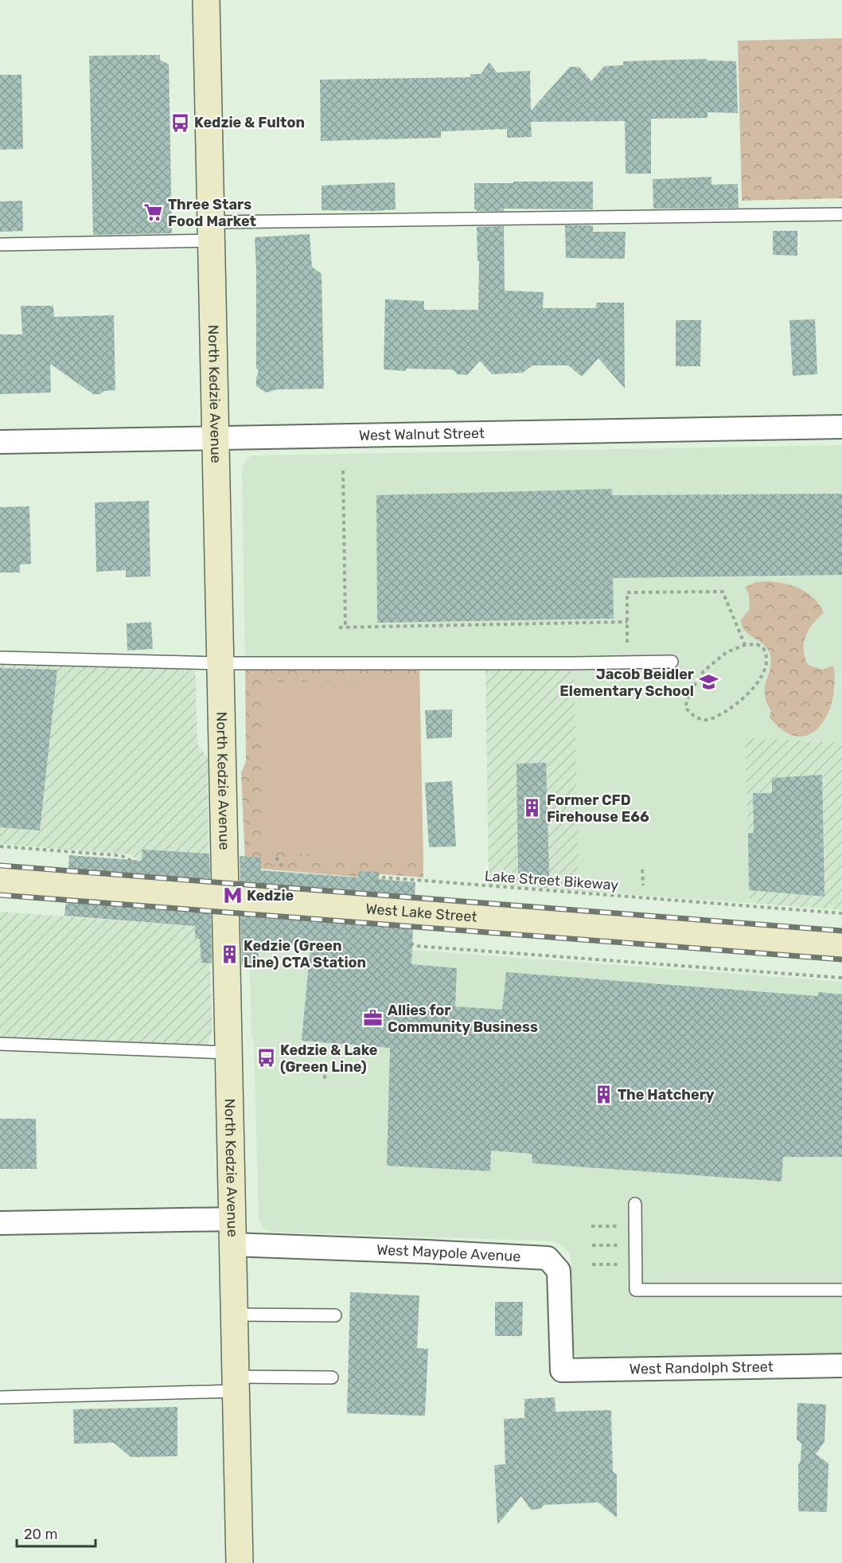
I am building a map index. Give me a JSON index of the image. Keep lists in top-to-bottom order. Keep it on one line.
{"streets":{"main road":["North Kedzie Avenue","West Lake Street"],"street":["West Walnut Street","West Maypole Avenue","West Randolph Street"],"path":["Lake Street Bikeway"]},"crossings":[["North Kedzie Avenue","West Walnut Street"],["North Kedzie Avenue","West Lake Street"],["North Kedzie Avenue","West Maypole Avenue"],["West Maypole Avenue","West Randolph Street"]],"places":{"bus stop":["Kedzie & Fulton","Kedzie & Lake (Green Line)"],"supermarket":["Three Stars Food Market"],"school or university":["Jacob Beidler Elementary School"],"building":["Former CFD Firehouse E66","Kedzie (Green Line) CTA Station","The Hatchery"],"metro station":["Kedzie"],"office":["Allies for Community Business"]},"scale_bar":"20 m"}
